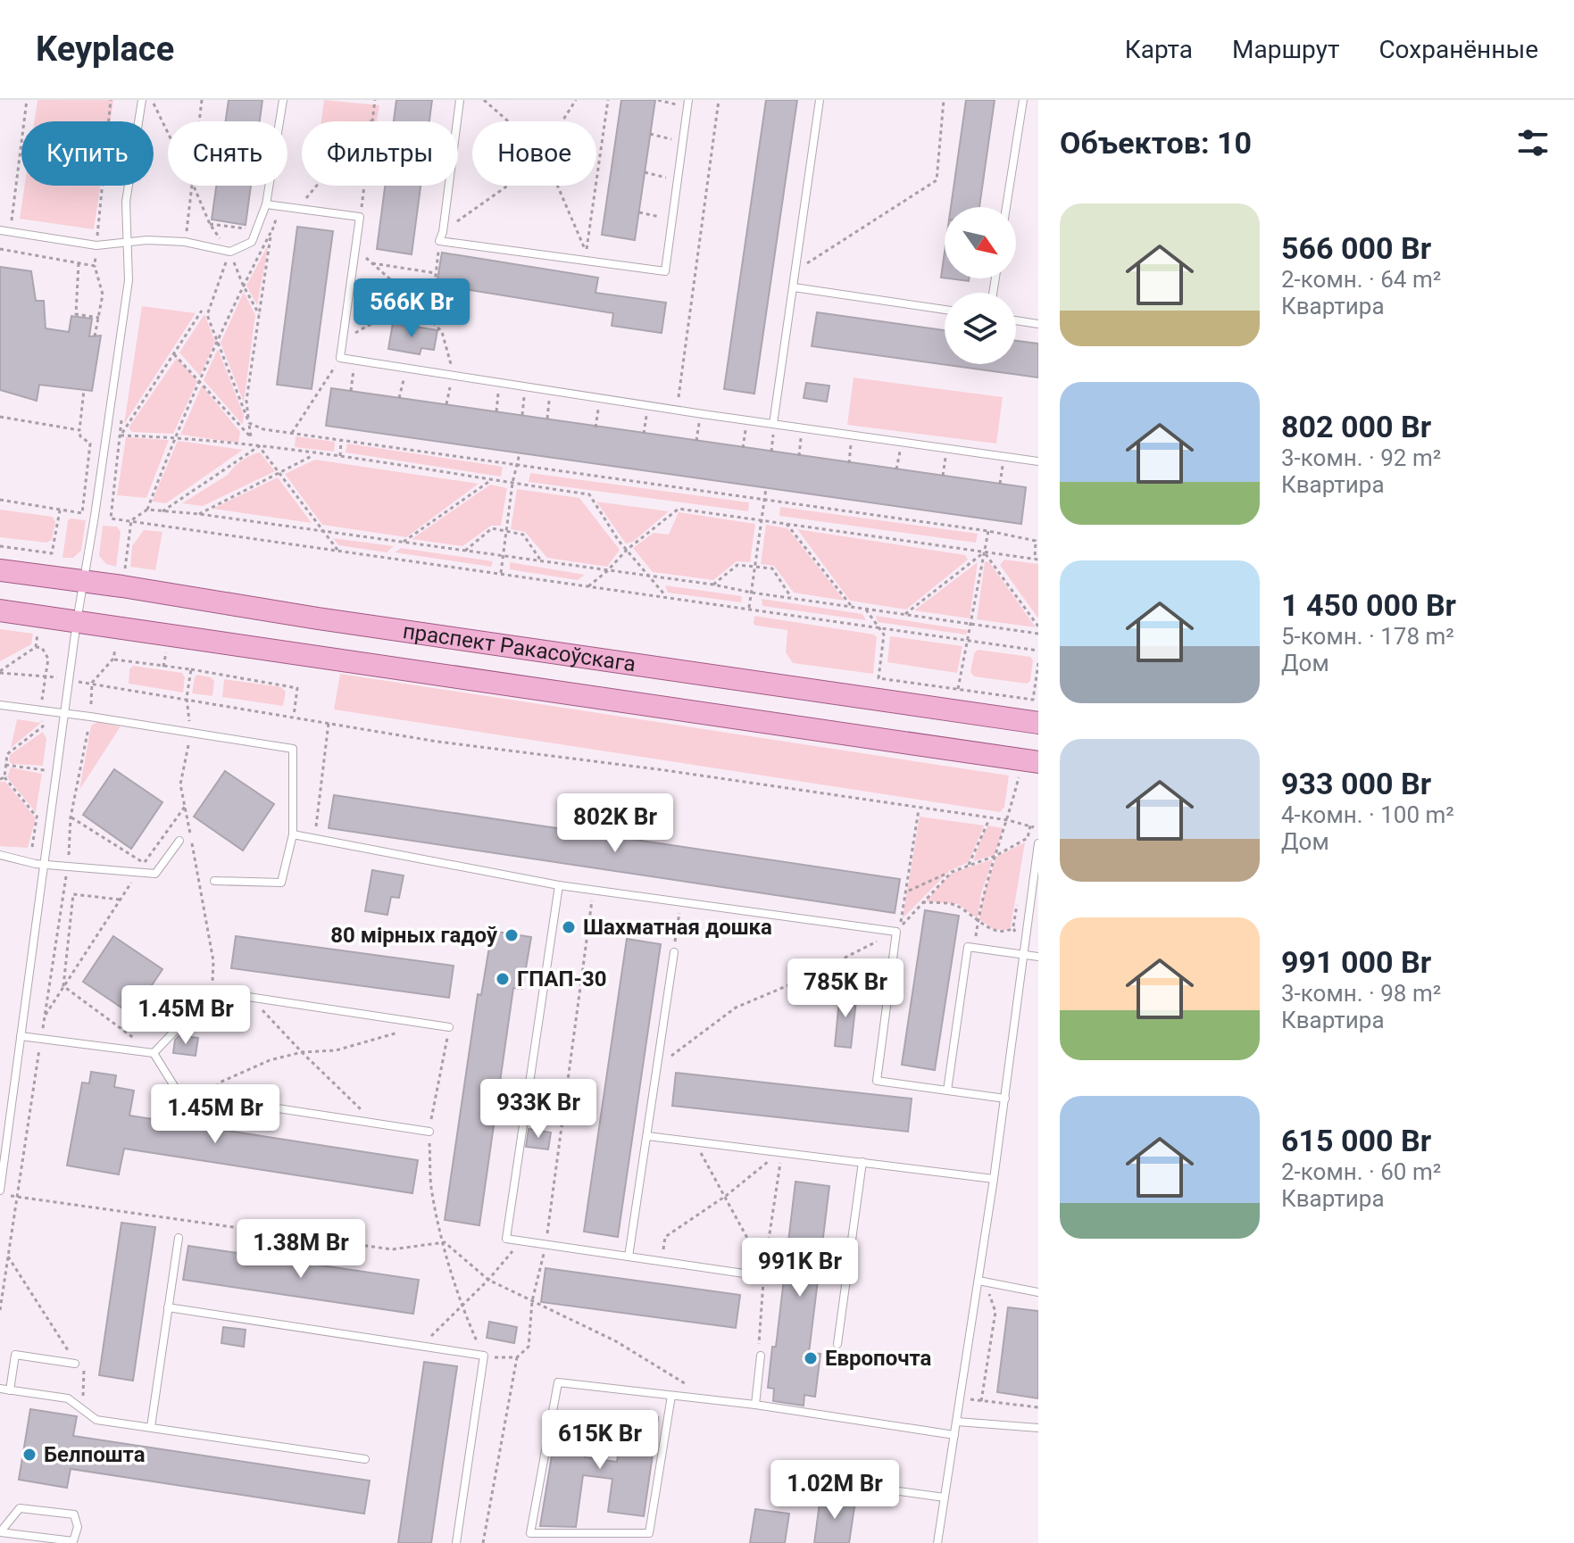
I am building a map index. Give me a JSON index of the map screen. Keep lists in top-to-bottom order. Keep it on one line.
{"streets":{"main road":["праспект Ракасоўскага"]},"places":["Шахматная дошка","80 мірных гадоў","ГПАП-30","Европочта","Белпошта"],"north":"bottom right","page":{"header":"Keyplace","nav":["Карта","Маршрут","Сохранённые"],"heading":"Объектов: 10","chip":["Купить","Снять","Фильтры","Новое"],"list":[{"name":"566 000 Br","note":"2-комн. · 64 m² · Квартира"},{"name":"802 000 Br","note":"3-комн. · 92 m² · Квартира"},{"name":"1 450 000 Br","note":"5-комн. · 178 m² · Дом"},{"name":"933 000 Br","note":"4-комн. · 100 m² · Дом"},{"name":"991 000 Br","note":"3-комн. · 98 m² · Квартира"},{"name":"615 000 Br","note":"2-комн. · 60 m² · Квартира"}],"price":["566K Br","802K Br","785K Br","1.45M Br","933K Br","1.45M Br","1.38M Br","991K Br","615K Br","1.02M Br"]}}
